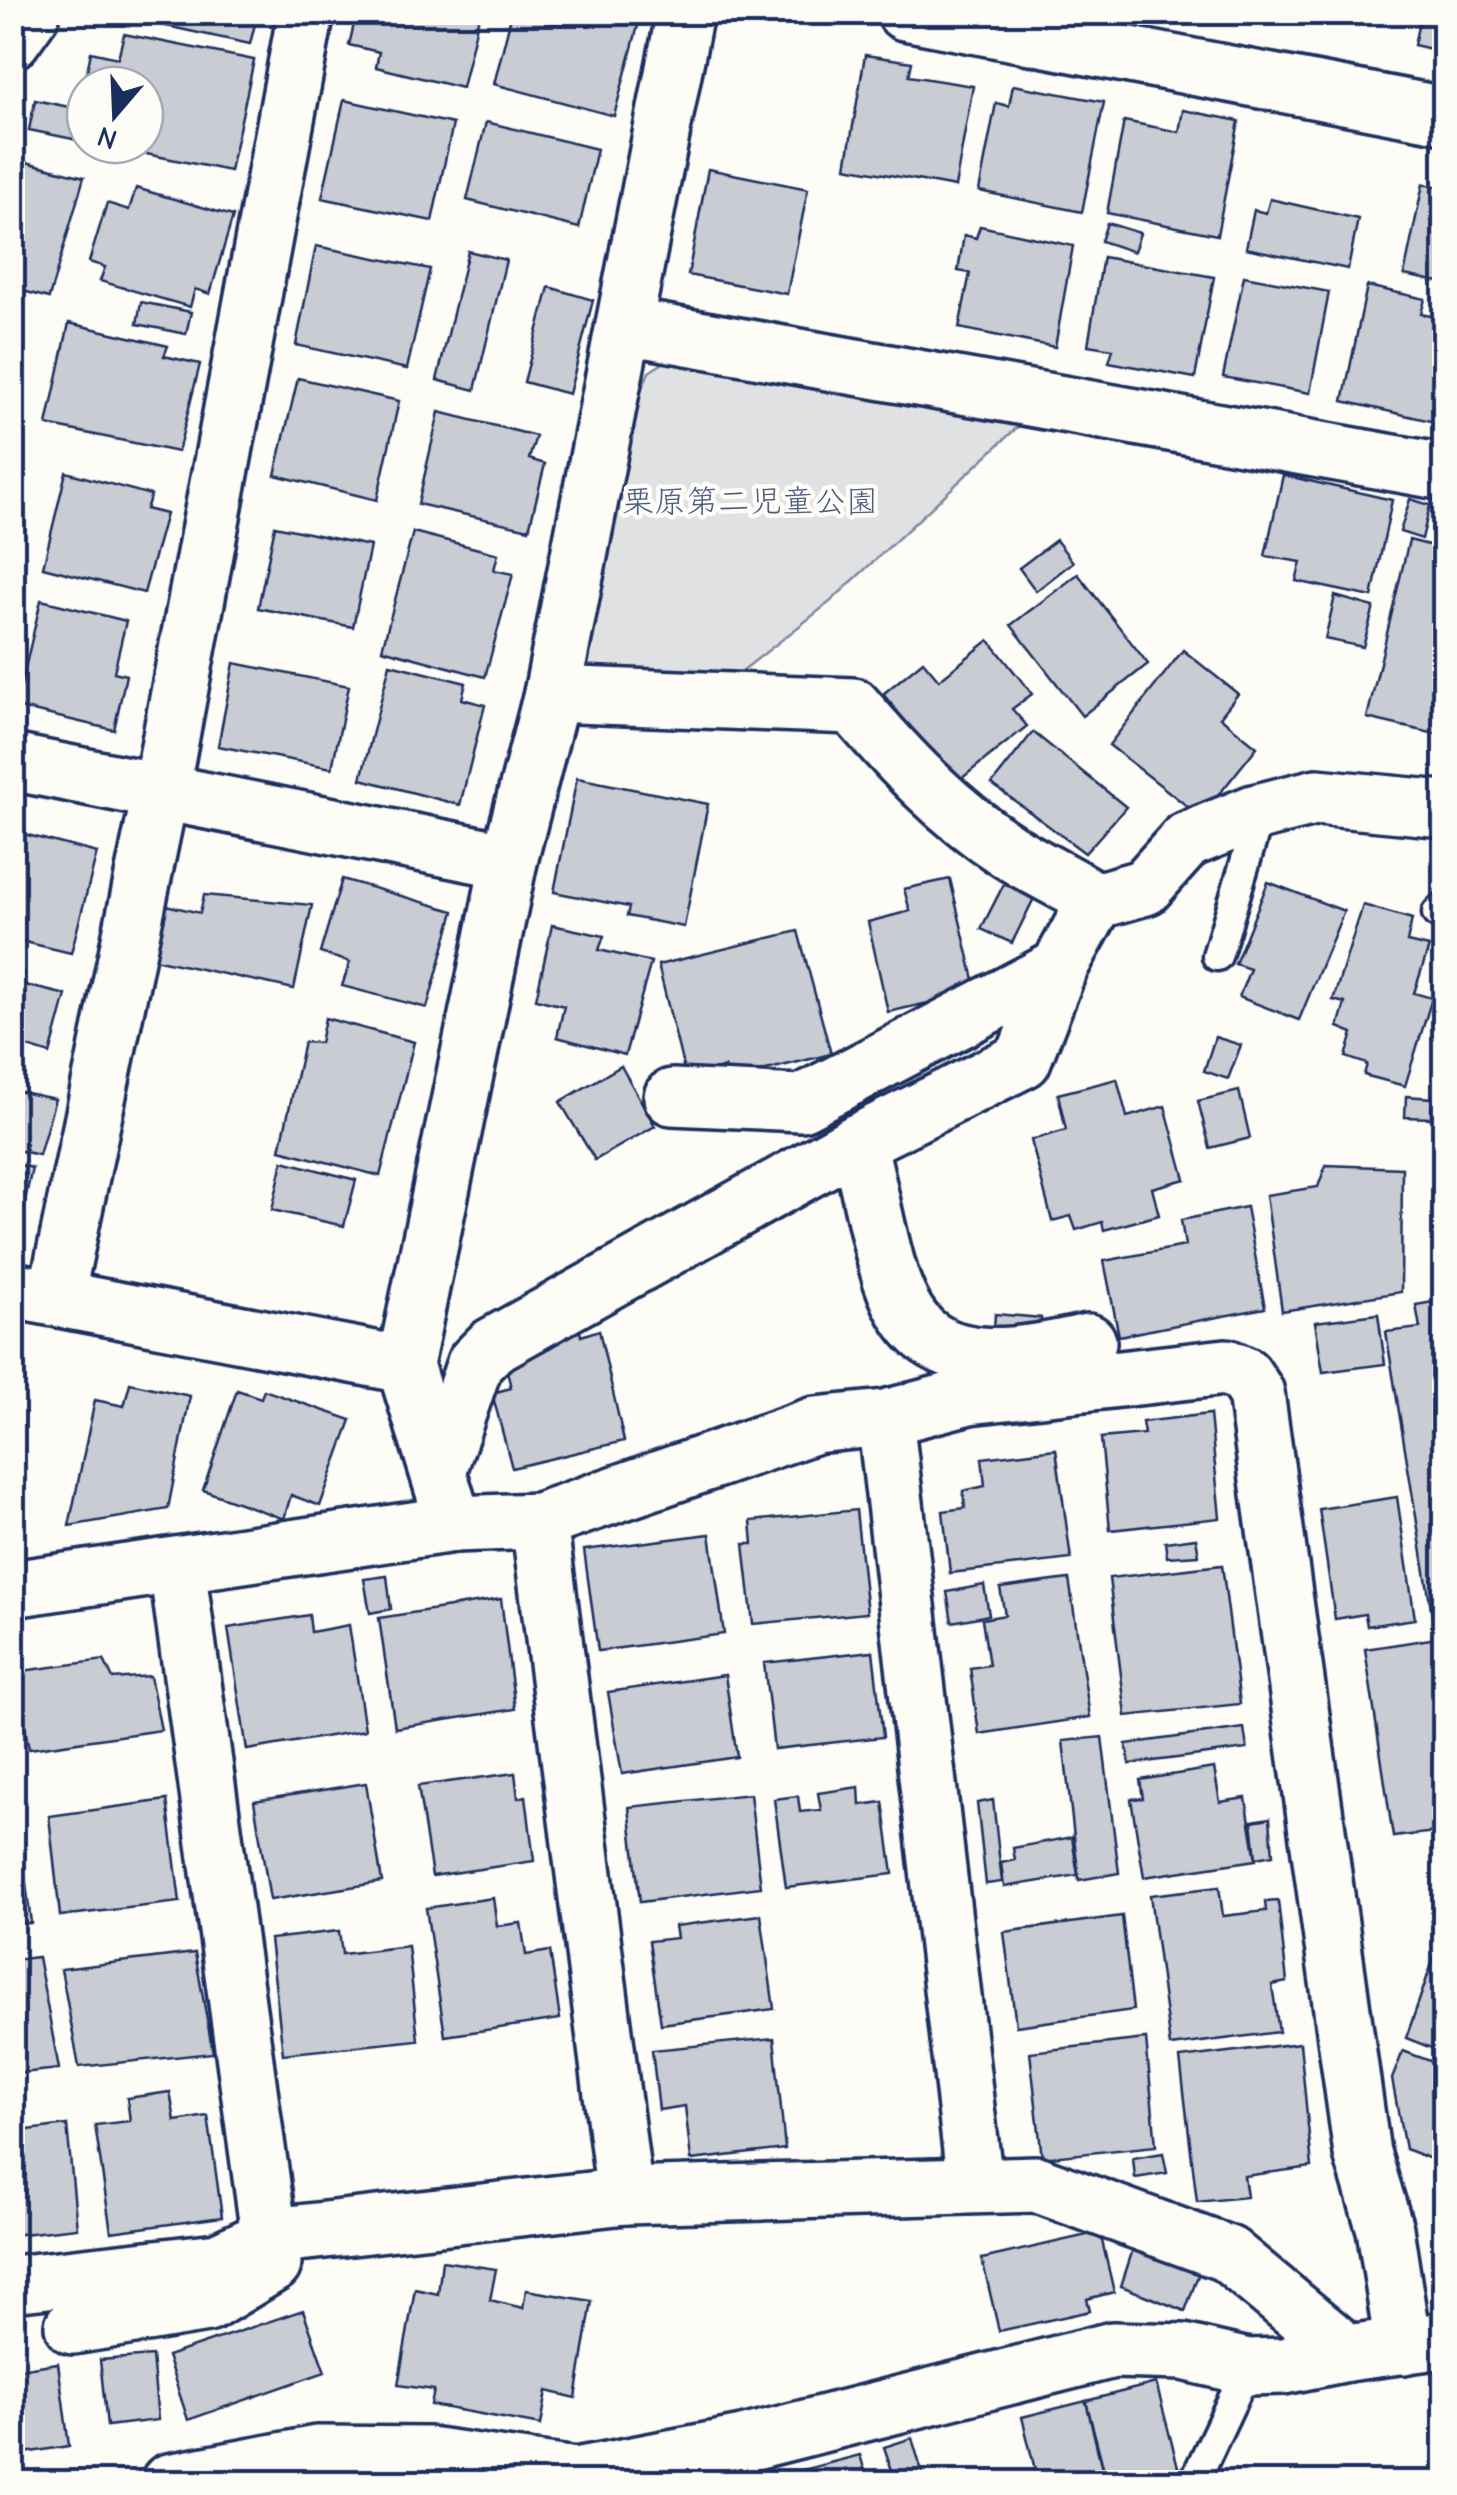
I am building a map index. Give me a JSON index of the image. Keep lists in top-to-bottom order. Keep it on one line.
{"parks":["栗原第二児童公園"],"north":"bottom"}
